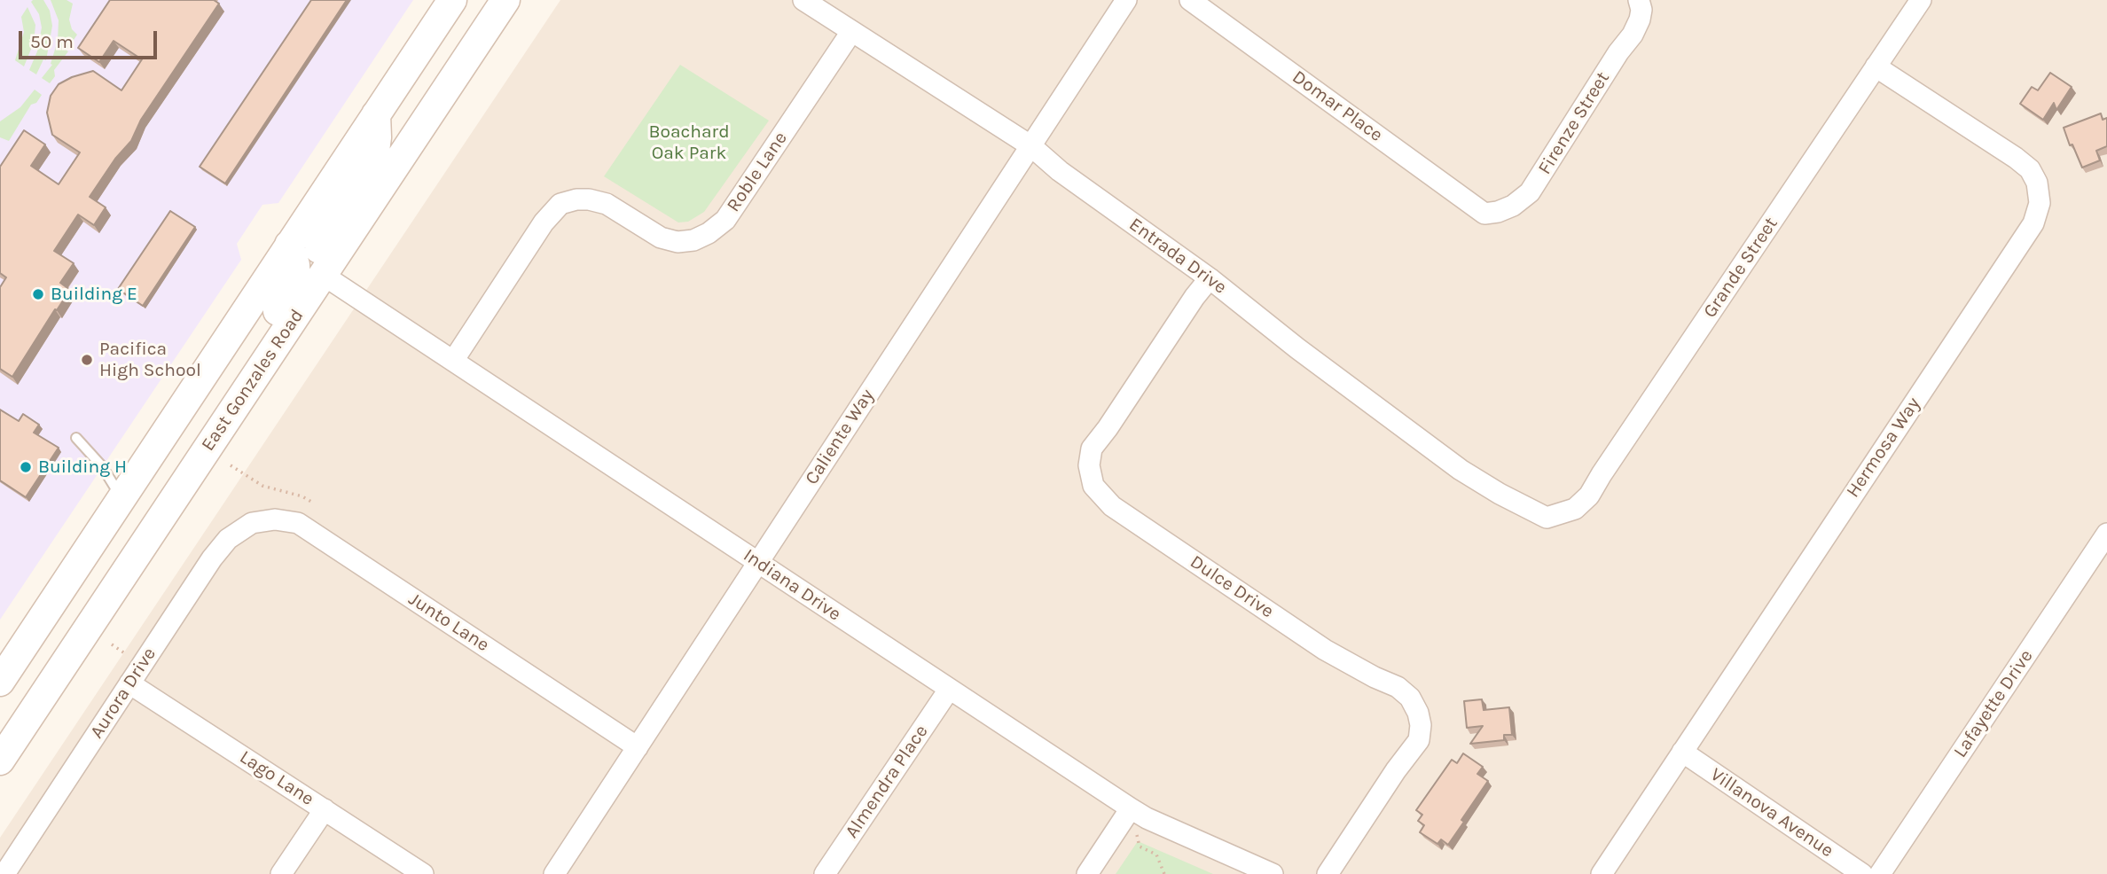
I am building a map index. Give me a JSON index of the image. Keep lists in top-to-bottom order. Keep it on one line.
{"streets":{"main road":["East Gonzales Road"],"street":["Domar Place","Firenze Street","Roble Lane","Entrada Drive","Grande Street","Caliente Way","Hermosa Way","Indiana Drive","Dulce Drive","Junto Lane","Aurora Drive","Lafayette Drive","Lago Lane","Almendra Place","Villanova Avenue"]},"crossings":[["Domar Place","Firenze Street"],["Roble Lane","Entrada Drive"],["Roble Lane","Indiana Drive"],["Entrada Drive","Grande Street"],["Entrada Drive","Caliente Way"],["Entrada Drive","Dulce Drive"],["Grande Street","Hermosa Way"],["East Gonzales Road","Indiana Drive"],["Caliente Way","Indiana Drive"],["Caliente Way","Junto Lane"],["Hermosa Way","Villanova Avenue"],["Indiana Drive","Almendra Place"],["Junto Lane","Aurora Drive"],["Aurora Drive","Lago Lane"]],"parks":["Boachard Oak Park"],"places":["Building E","Pacifica High School","Building H"],"scale_bar":"50 m"}
